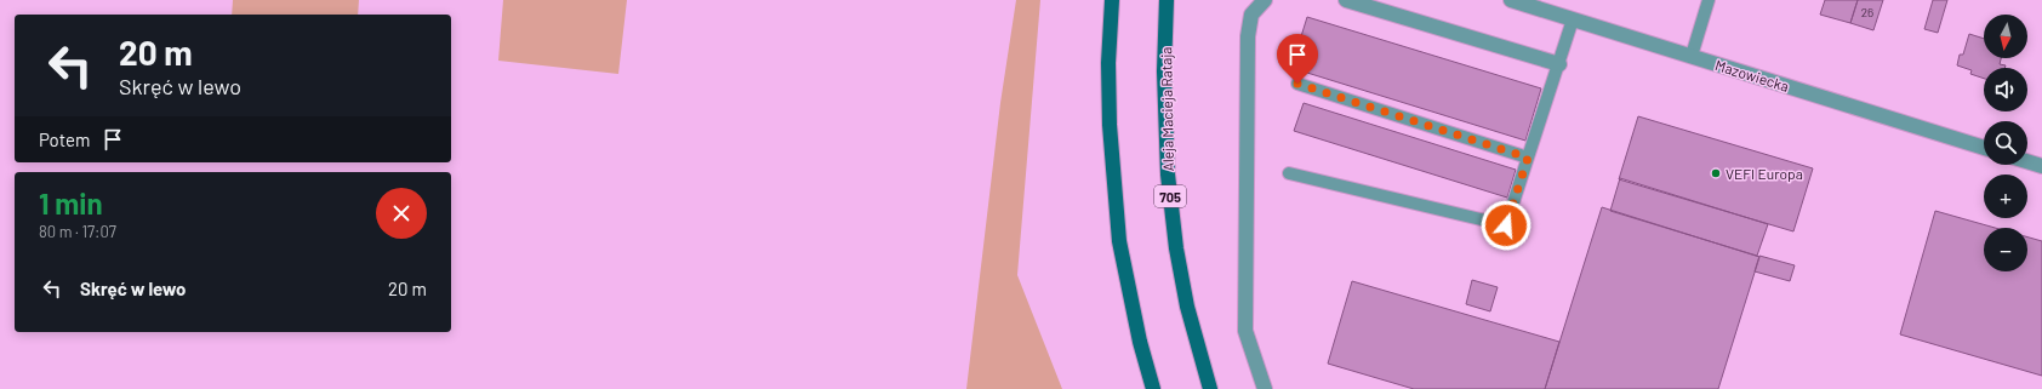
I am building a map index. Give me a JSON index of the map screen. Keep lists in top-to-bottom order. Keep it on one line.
{"streets":{"main road":["Aleja Macieja Rataja","705"],"street":["Mazowiecka"]},"places":["VEFI Europa"],"house_numbers":["26"],"north":"bottom","page":{"map_buttons":["+","−"],"turn":["20 m","Skręć w lewo"],"then":"Potem","heading":["1 min","80 m · 17:07"],"list":[{"name":"Skręć w lewo","value":"20 m"}]}}
